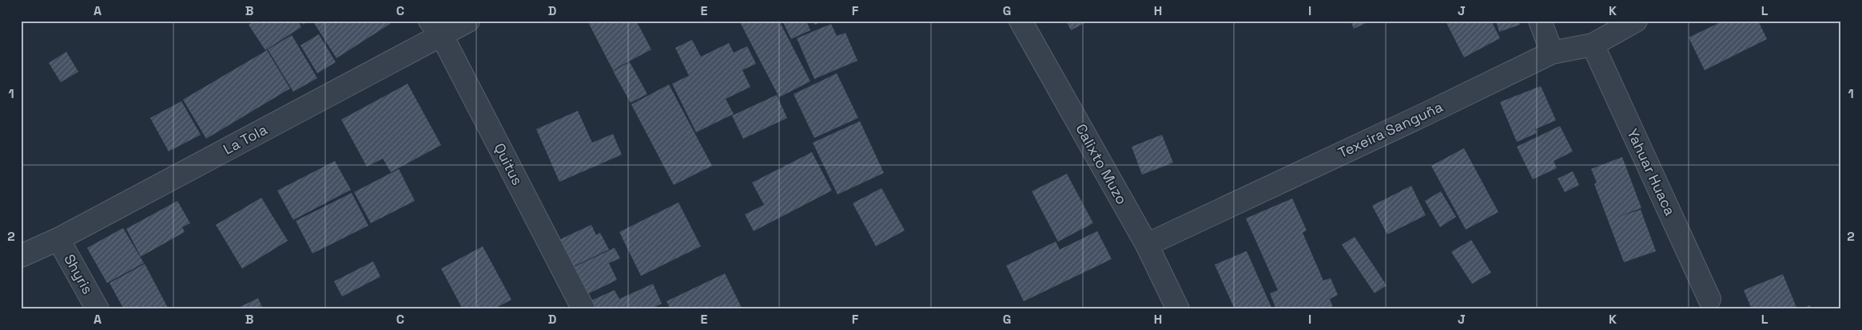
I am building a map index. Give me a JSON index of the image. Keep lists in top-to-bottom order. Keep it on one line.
{"streets":{"street":["Texeira Sanguña","La Tola","Quitus","Calixto Muzo","Yahuar Huaca","Shyris"]},"crossings":[["Texeira Sanguña","Calixto Muzo"],["Texeira Sanguña","Yahuar Huaca"],["La Tola","Quitus"],["La Tola","Shyris"]],"grid":{"columns":["A","B","C","D","E","F","G","H","I","J","K","L"],"rows":["1","2"]}}
